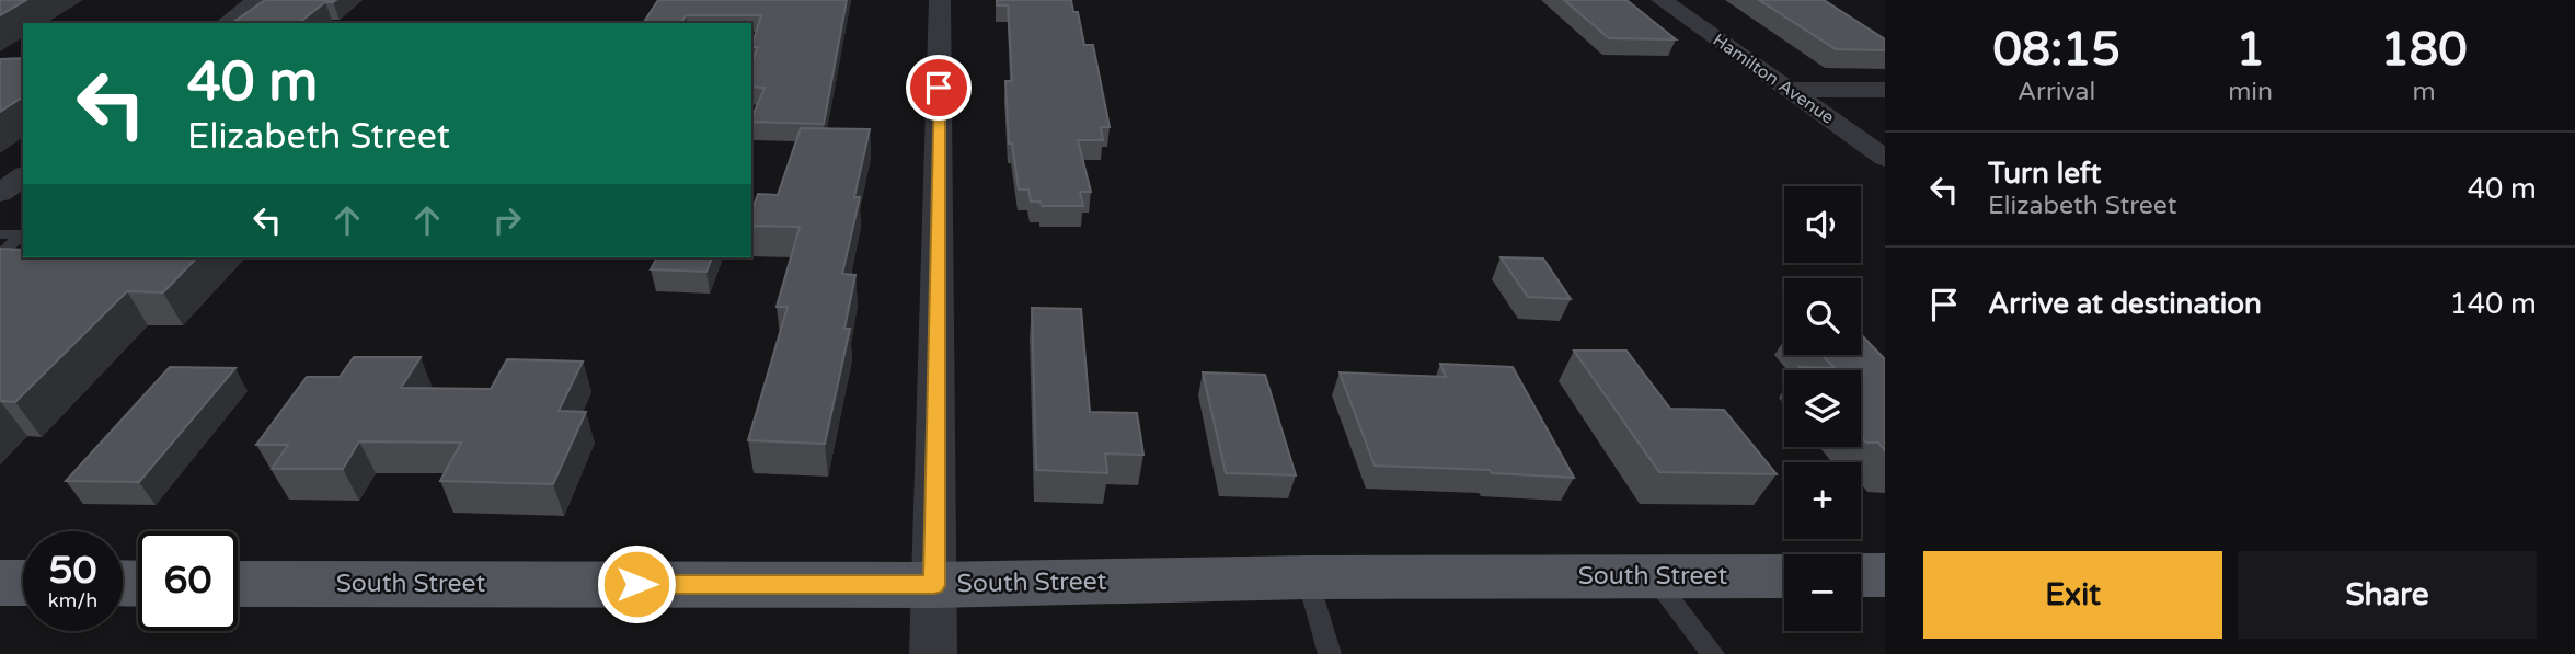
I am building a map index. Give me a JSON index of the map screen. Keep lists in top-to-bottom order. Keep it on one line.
{"streets":{"main road":["South Street"],"street":["Hamilton Avenue"]},"page":{"eta":["08:15","Arrival","1","min","180","m"],"turn":["40 m","Elizabeth Street"],"list":[{"name":"Turn left","note":"Elizabeth Street","value":"40 m"},{"name":"Arrive at destination","value":"140 m"}],"map_buttons":["+","−"],"speed":"50 km/h","limit":"60","buttons":["Exit","Share"]}}
